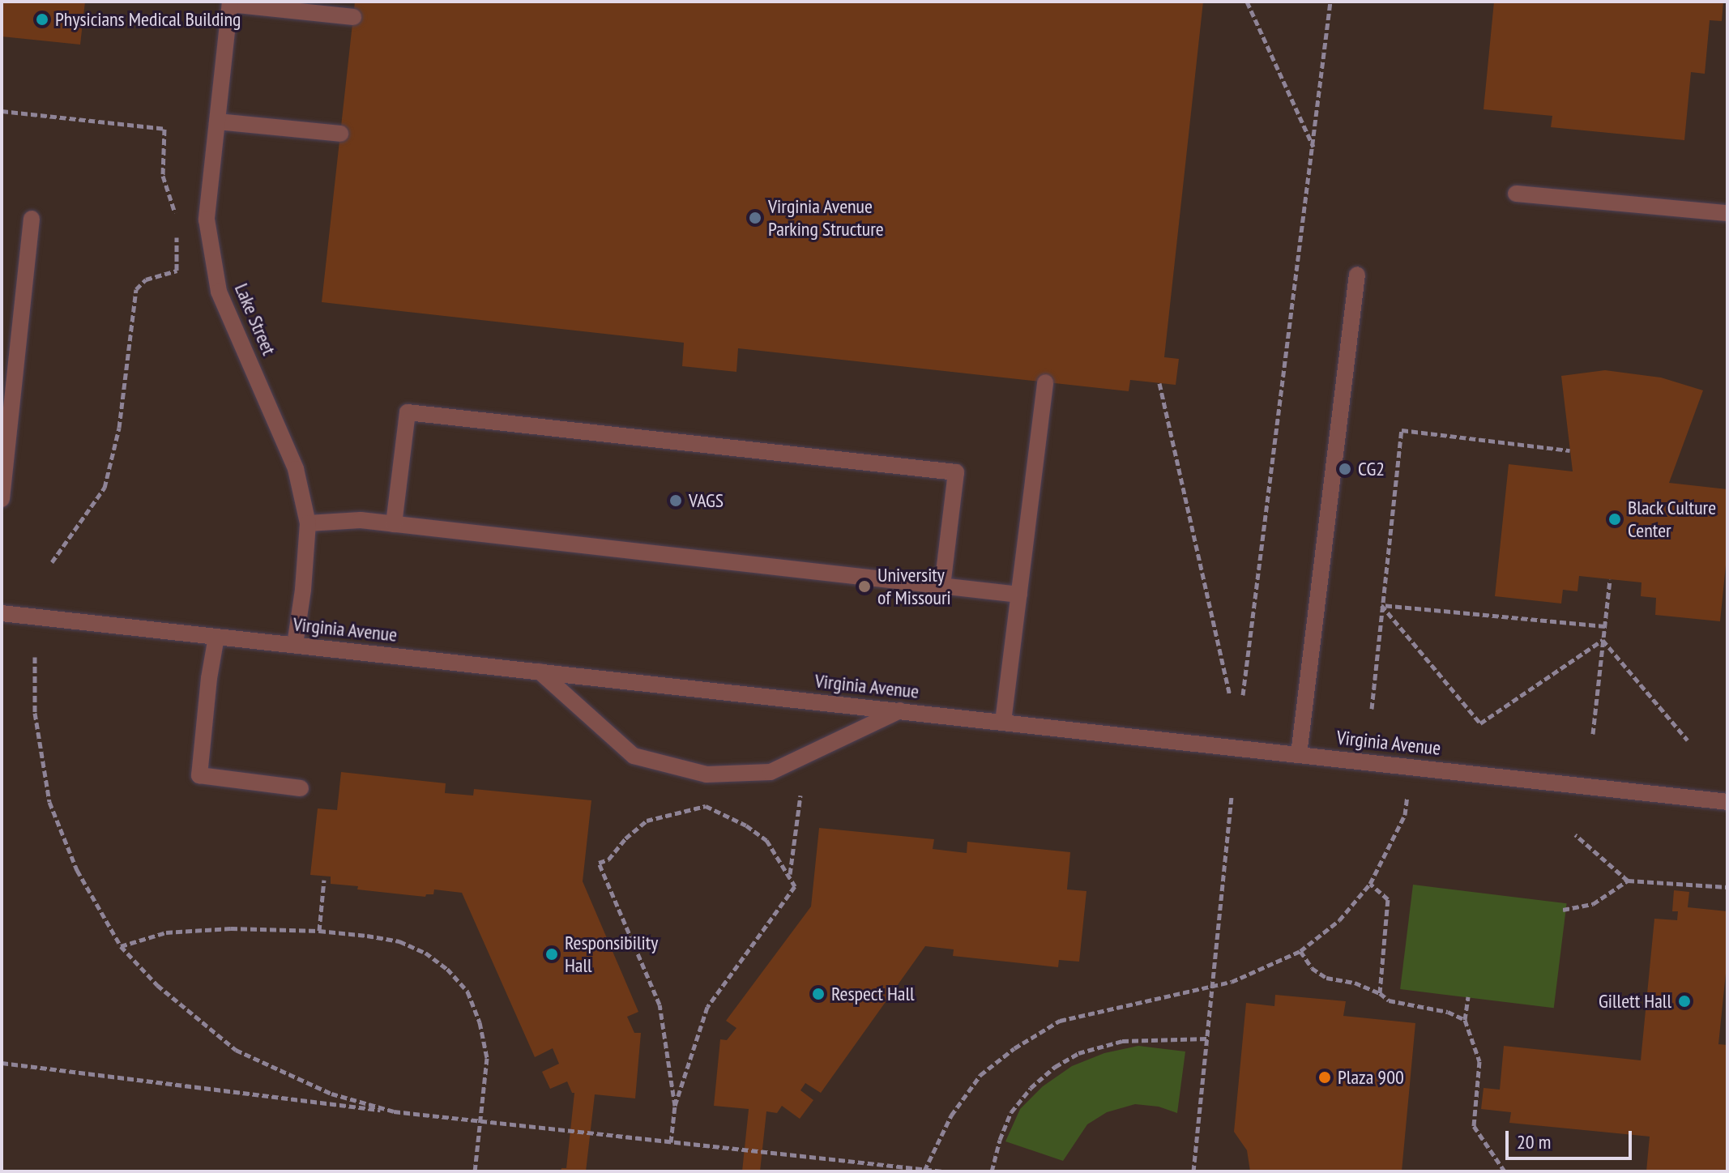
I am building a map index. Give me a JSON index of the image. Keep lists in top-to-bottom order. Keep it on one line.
{"streets":{"street":["Lake Street","Virginia Avenue"]},"crossings":[["Lake Street","Virginia Avenue"]],"places":["Physicians Medical Building","Virginia Avenue Parking Structure","CG2","VAGS","Black Culture Center","University of Missouri","Responsibility Hall","Respect Hall","Gillett Hall","Plaza 900"],"scale_bar":"20 m"}
